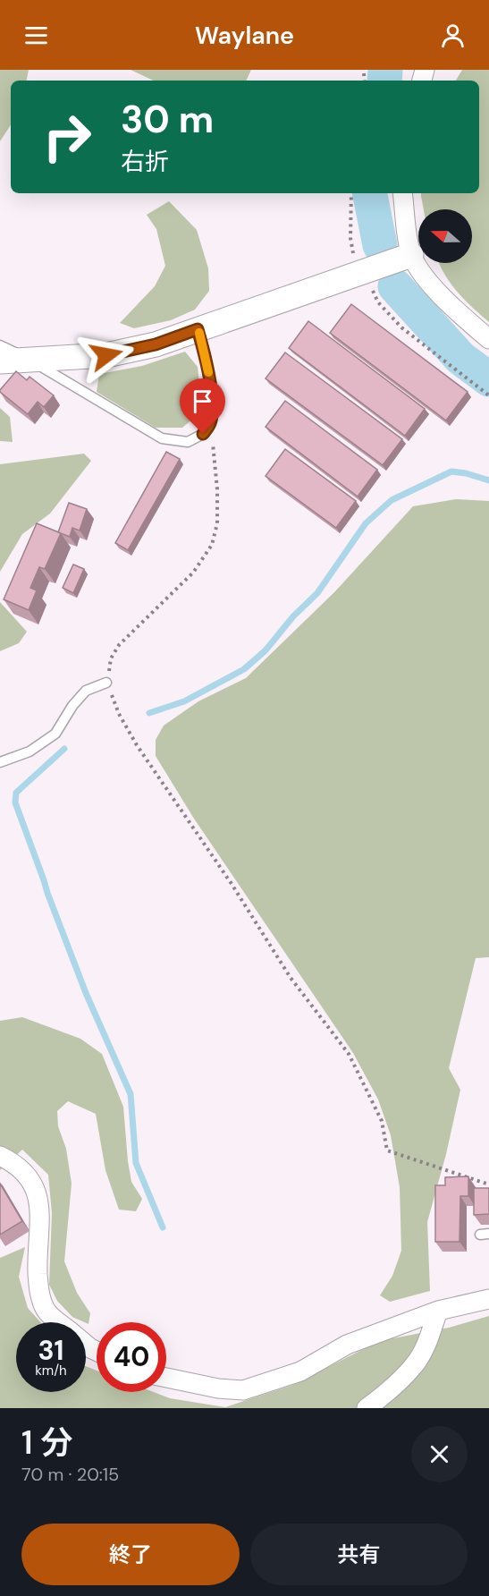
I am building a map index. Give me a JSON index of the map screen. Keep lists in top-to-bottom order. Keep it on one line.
{"north":"left","page":{"header":"Waylane","turn":["30 m","右折"],"speed":"31 km/h","limit":"40","heading":["1 分","70 m · 20:15"],"buttons":["終了","共有"]}}
